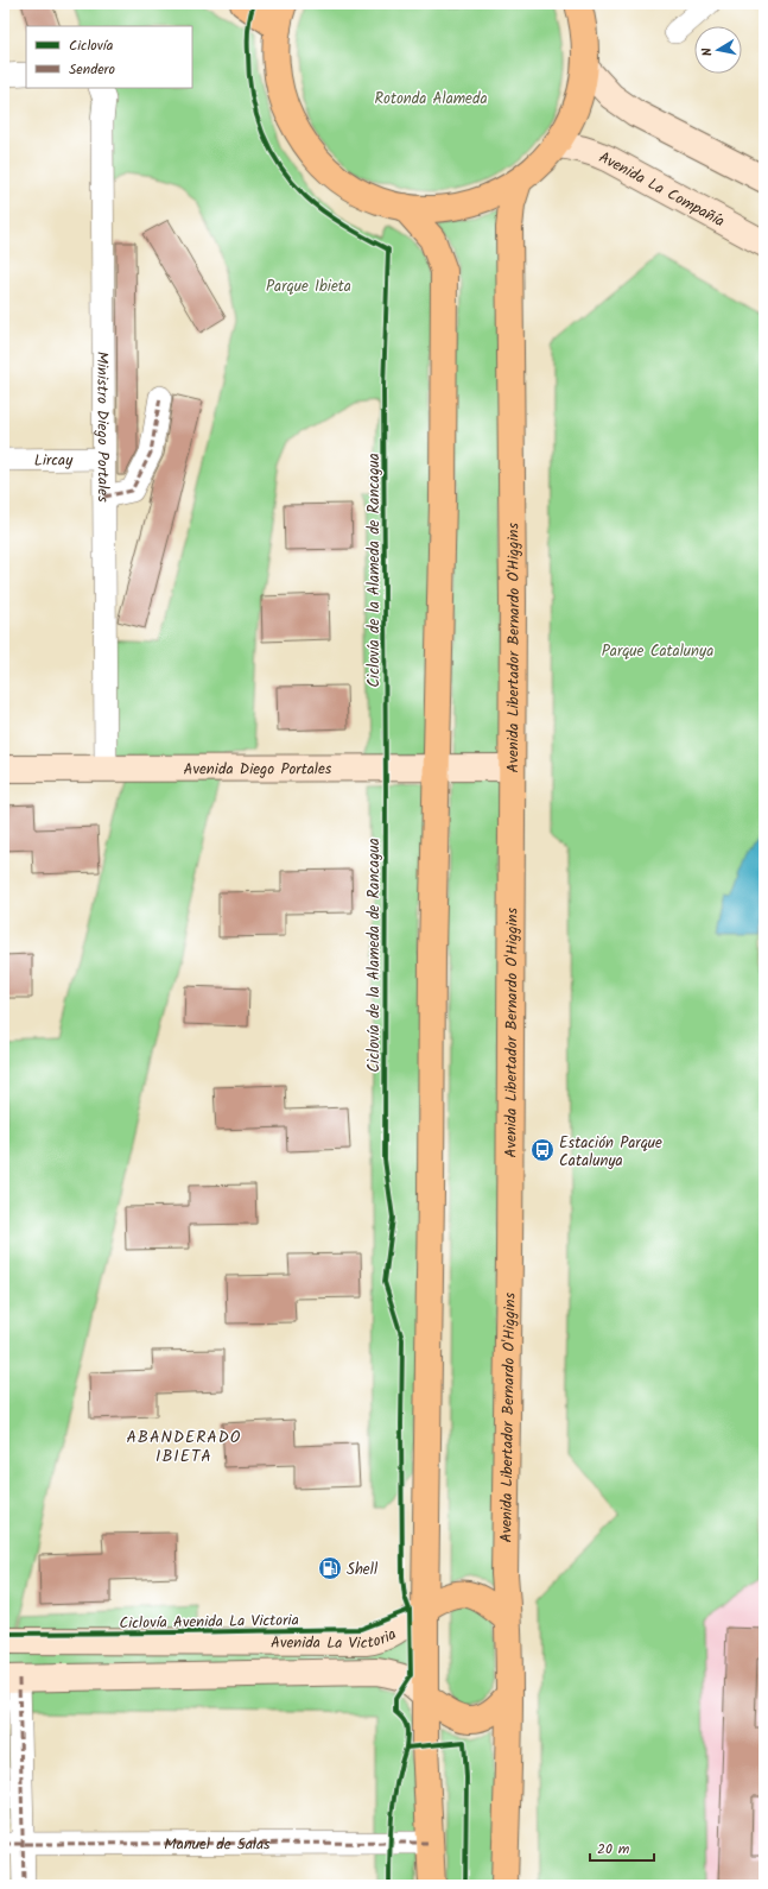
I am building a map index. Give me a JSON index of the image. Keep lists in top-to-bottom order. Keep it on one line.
{"streets":{"main road":["Avenida La Compañía","Avenida Libertador Bernardo O'Higgins","Avenida Diego Portales","Avenida La Victoria"],"street":["Ministro Diego Portales","Lircay","Manuel de Salas"],"cycle path":["Ciclovía de la Alameda de Rancagua","Ciclovía Avenida La Victoria"]},"crossings":[["Ministro Diego Portales","Lircay"],["Ministro Diego Portales","Avenida Diego Portales"],["Avenida Libertador Bernardo O'Higgins","Avenida Diego Portales"],["Avenida Libertador Bernardo O'Higgins","Avenida La Victoria"]],"districts":["ABANDERADO IBIETA"],"parks":["Rotonda Alameda","Parque Ibieta","Parque Catalunya"],"places":{"bus stop":["Estación Parque Catalunya"],"fuel station":["Shell"]},"legend":["Ciclovía","Sendero"],"scale_bar":"20 m","north":"left"}
